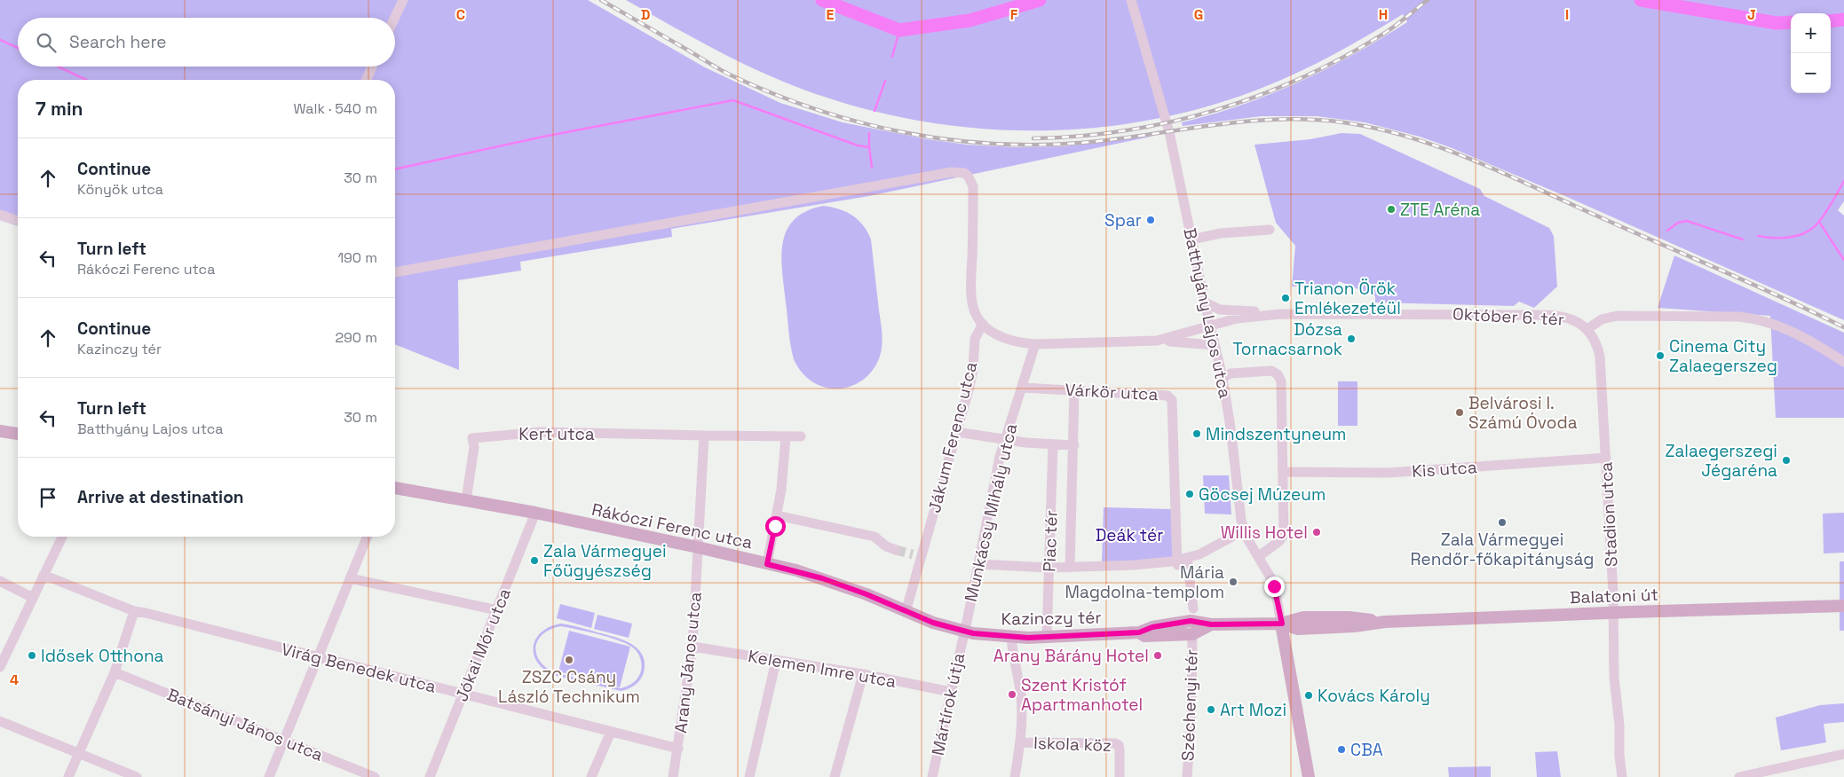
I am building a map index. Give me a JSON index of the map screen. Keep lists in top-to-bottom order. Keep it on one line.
{"streets":{"main road":["Rákóczi Ferenc utca","Balatoni út","Kazinczy tér"],"street":["Batthyány Lajos utca","Október 6. tér","Várkör utca","Kert utca","Jákum Ferenc utca","Kis utca","Munkácsy Mihály utca","Stadion utca","Piac tér","Jókai Mór utca","Arany János utca","Virág Benedek utca","Kelemen Imre utca","Mártírok útja","Széchenyi tér","Batsányi János utca","Iskola köz"]},"crossings":[["Batthyány Lajos utca","Október 6. tér"],["Batthyány Lajos utca","Balatoni út"],["Batthyány Lajos utca","Kazinczy tér"],["Október 6. tér","Stadion utca"],["Várkör utca","Munkácsy Mihály utca"],["Várkör utca","Piac tér"],["Kert utca","Rákóczi Ferenc utca"],["Jákum Ferenc utca","Rákóczi Ferenc utca"],["Kis utca","Stadion utca"],["Munkácsy Mihály utca","Rákóczi Ferenc utca"],["Munkácsy Mihály utca","Kazinczy tér"],["Munkácsy Mihály utca","Mártírok útja"],["Stadion utca","Balatoni út"],["Rákóczi Ferenc utca","Kazinczy tér"],["Rákóczi Ferenc utca","Jókai Mór utca"],["Rákóczi Ferenc utca","Arany János utca"],["Rákóczi Ferenc utca","Mártírok útja"],["Piac tér","Kazinczy tér"],["Balatoni út","Kazinczy tér"],["Kazinczy tér","Mártírok útja"],["Kazinczy tér","Széchenyi tér"],["Jókai Mór utca","Virág Benedek utca"],["Arany János utca","Virág Benedek utca"],["Arany János utca","Kelemen Imre utca"],["Kelemen Imre utca","Mártírok útja"]],"parks":["Deák tér"],"places":["ZTE Aréna","Spar","Trianon Örök Emlékezetéül","Dózsa Tornacsarnok","Cinema City Zalaegerszeg","Belvárosi I. Számú Óvoda","Mindszentyneum","Zalaegerszegi Jégaréna","Göcsej Múzeum","Zala Vármegyei Rendőr-főkapitányság","Willis Hotel","Zala Vármegyei Főügyészség","Mária Magdolna-templom","Idősek Otthona","Arany Bárány Hotel","ZSZC Csány László Technikum","Szent Kristóf Apartmanhotel","Kovács Károly","Art Mozi","CBA"],"page":{"map_buttons":["+","−"],"search":"Search here","heading":["7 min","Walk · 540 m"],"list":[["Continue","Könyök utca","30 m"],["Turn left","Rákóczi Ferenc utca","190 m"],["Continue","Kazinczy tér","290 m"],["Turn left","Batthyány Lajos utca","30 m"],"Arrive at destination"]},"grid":{"columns":["C","D","E","F","G","H","I","J"],"rows":["4"]}}
